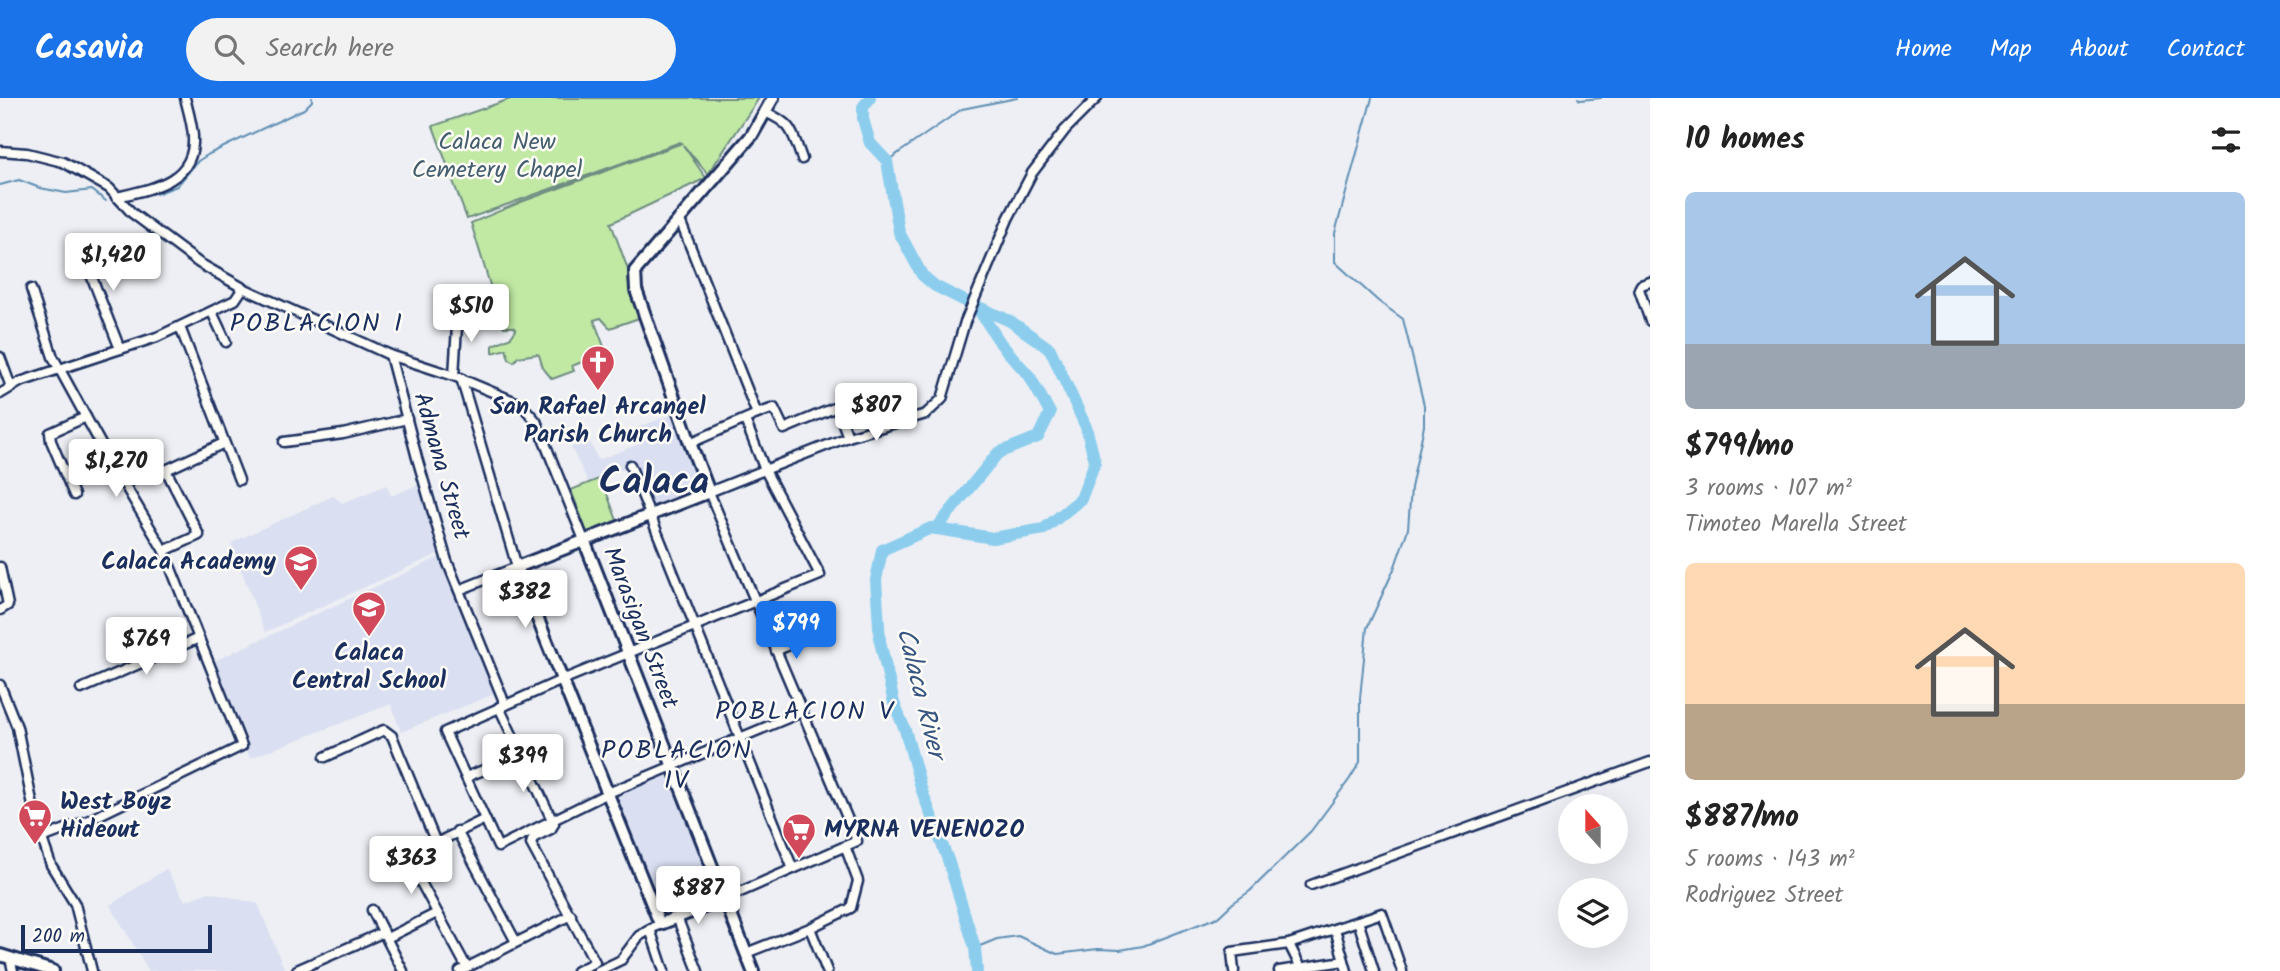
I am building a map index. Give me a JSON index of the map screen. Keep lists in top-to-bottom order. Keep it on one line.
{"streets":{"main road":["Marasigan Street"],"street":["Admana Street"]},"crossings":[["Admana Street","Marasigan Street"]],"districts":["POBLACION I","Calaca","POBLACION V","POBLACION IV"],"water":["Calaca River"],"parks":["Calaca New Cemetery Chapel"],"places":{"church":["San Rafael Arcangel Parish Church"],"school or university":["Calaca Academy","Calaca Central School"],"supermarket":["West Boyz Hideout","MYRNA VENENOZO"]},"scale_bar":"200 m","north":"top","page":{"header":"Casavia","search":"Search here","nav":["Home","Map","About","Contact"],"heading":"10 homes","list":[{"name":"$799/mo","note":"3 rooms · 107 m² · Timoteo Marella Street"},{"name":"$887/mo","note":"5 rooms · 143 m² · Rodriguez Street"}],"price":["$1,420","$510","$807","$1,270","$382","$799","$769","$399","$363","$887"],"scale":"200 m"}}
